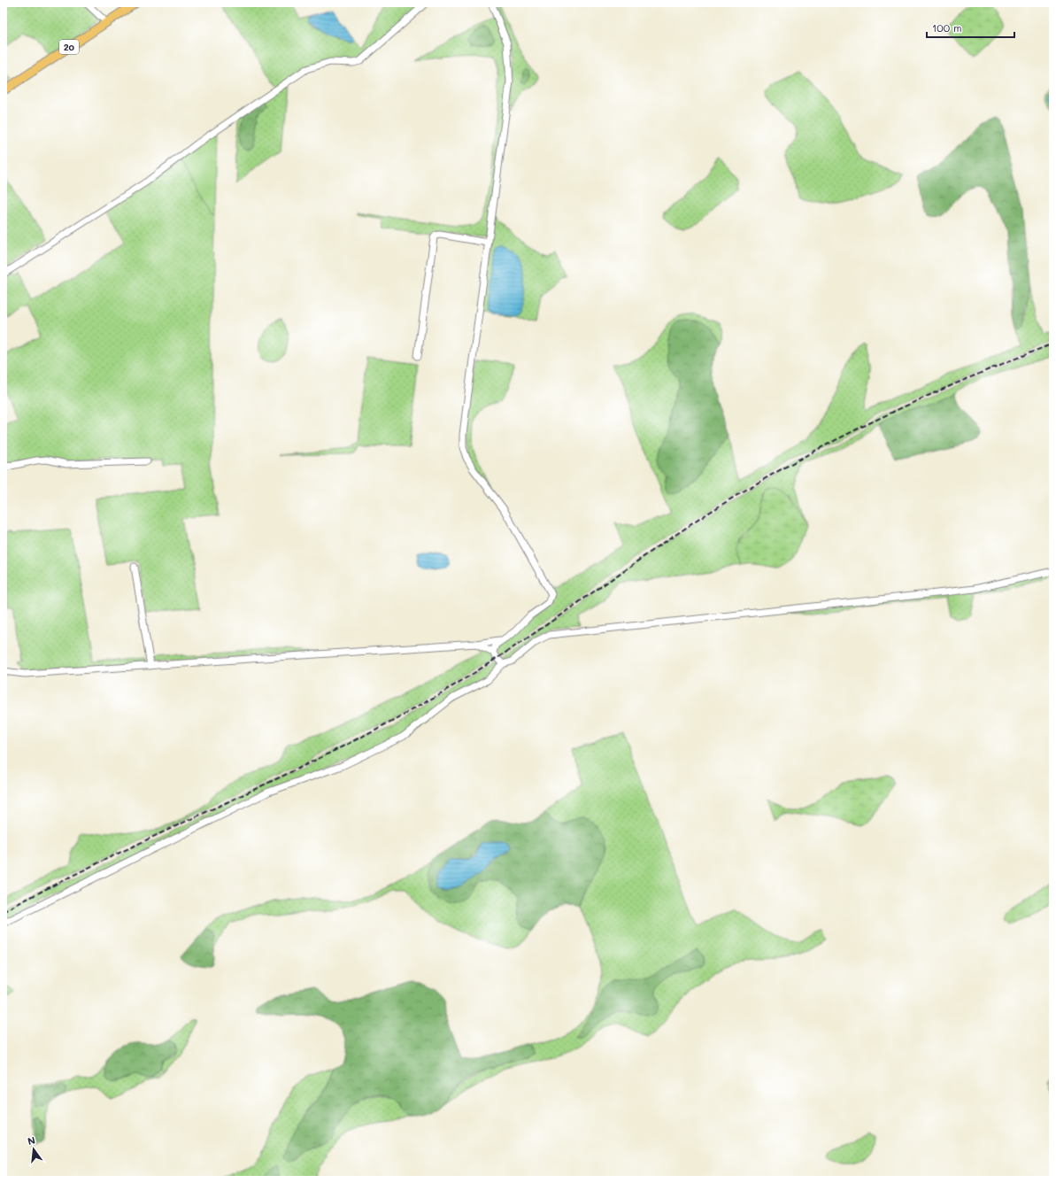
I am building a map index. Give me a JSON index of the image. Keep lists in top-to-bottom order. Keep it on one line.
{"streets":{"main road":["20"]},"scale_bar":"100 m","north":"top"}
